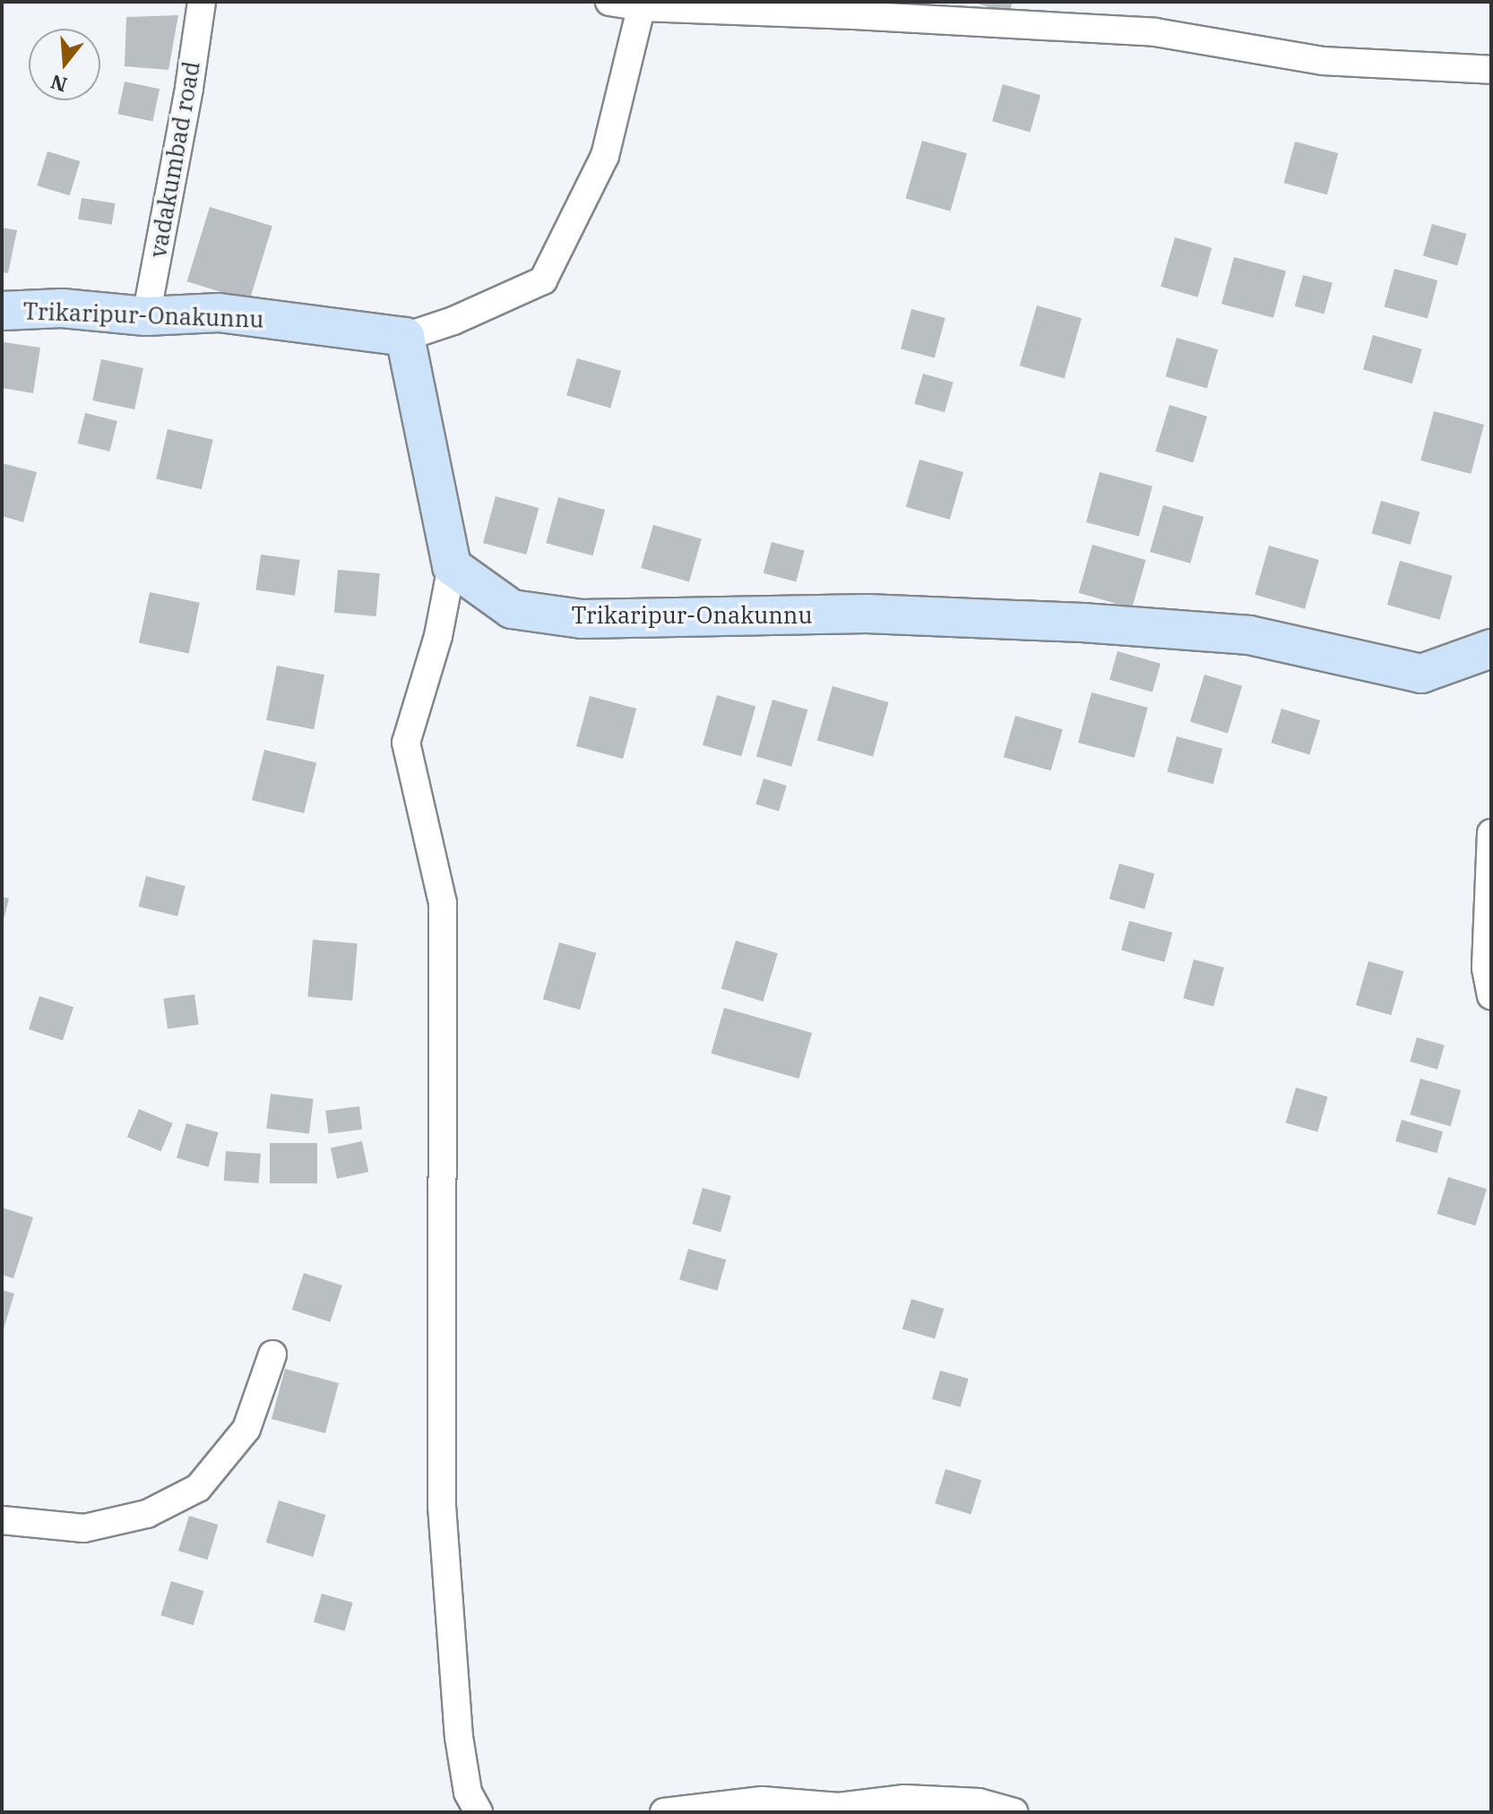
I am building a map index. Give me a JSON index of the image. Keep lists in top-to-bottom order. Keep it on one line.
{"streets":{"street":["vadakumbad road","Trikaripur-Onakunnu"]},"crossings":[["vadakumbad road","Trikaripur-Onakunnu"]],"north":"bottom"}
